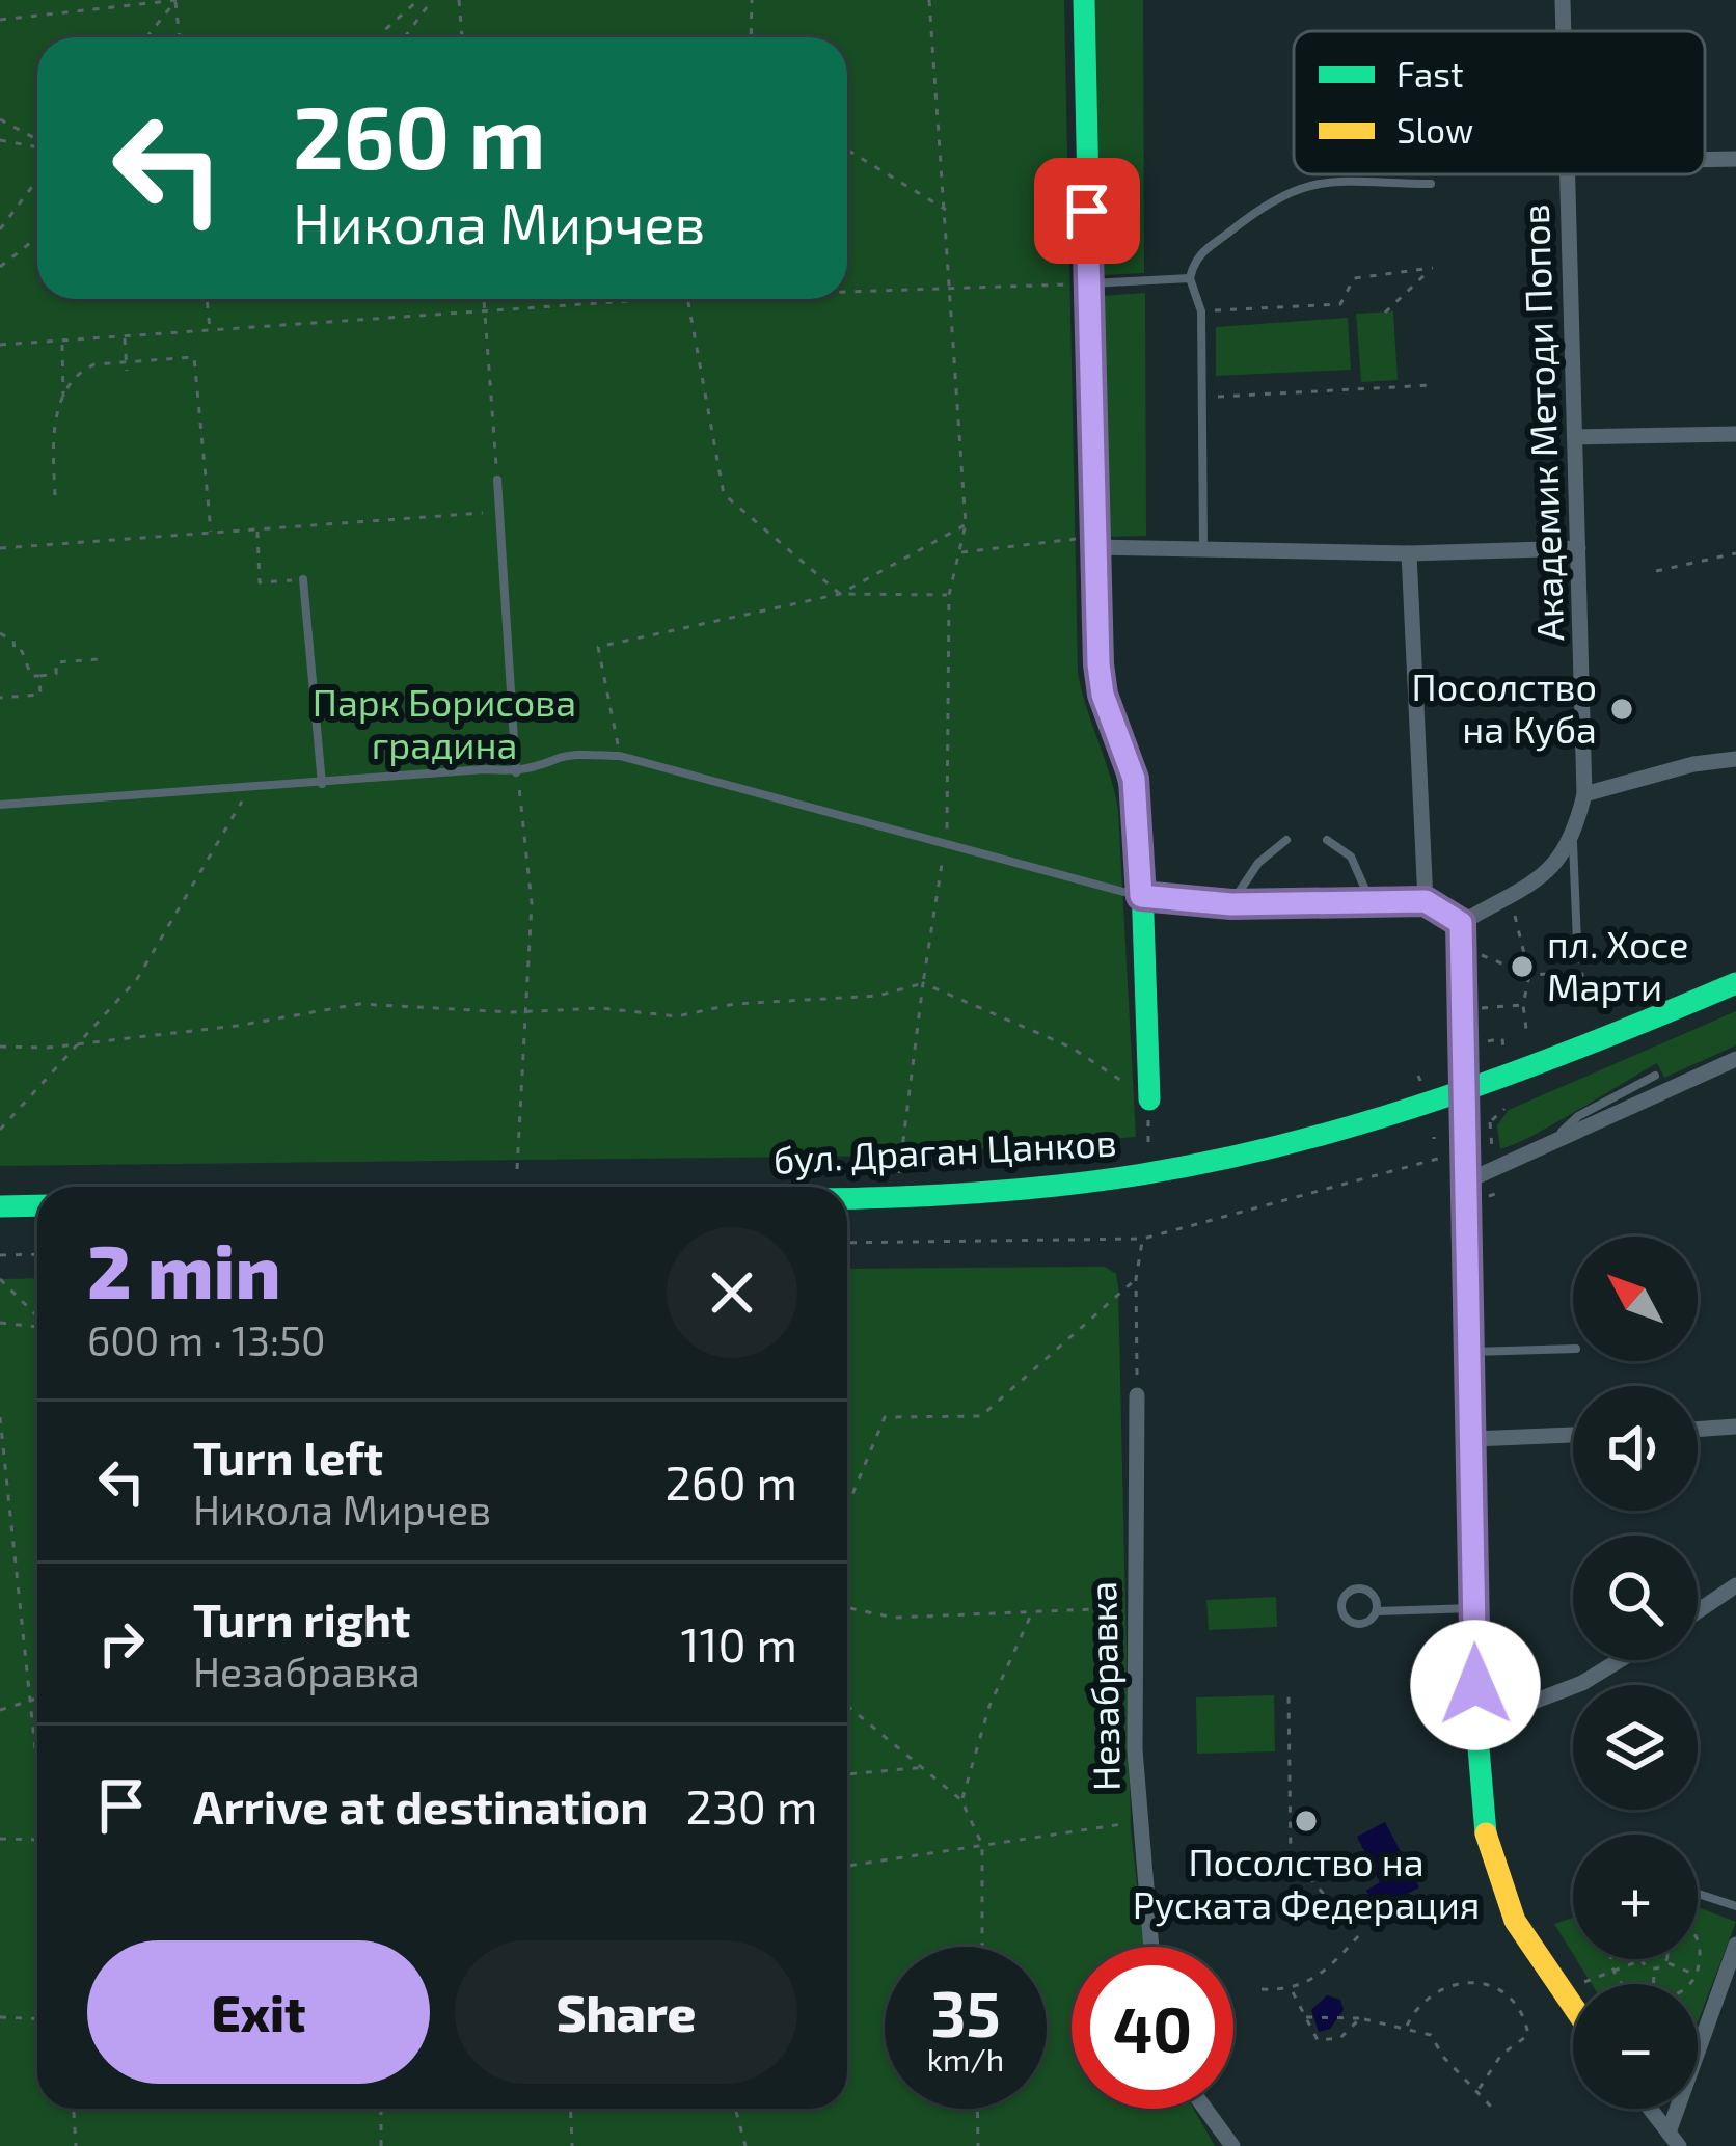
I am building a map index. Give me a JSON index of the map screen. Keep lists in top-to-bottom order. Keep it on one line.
{"streets":{"street":["Академик Методи Попов","бул. Драган Цанков","Незабравка"]},"parks":["Парк Борисова градина"],"places":["Посолство на Куба","пл. Хосе Марти","Посолство на Руската Федерация"],"legend":["Fast","Slow"],"north":"top left","page":{"turn":["260 m","Никола Мирчев"],"heading":["2 min","600 m · 13:50"],"map_buttons":["+","−"],"list":[{"name":"Turn left","note":"Никола Мирчев","value":"260 m"},{"name":"Turn right","note":"Незабравка","value":"110 m"},{"name":"Arrive at destination","value":"230 m"}],"buttons":["Exit","Share"],"speed":"35 km/h","limit":"40"}}
